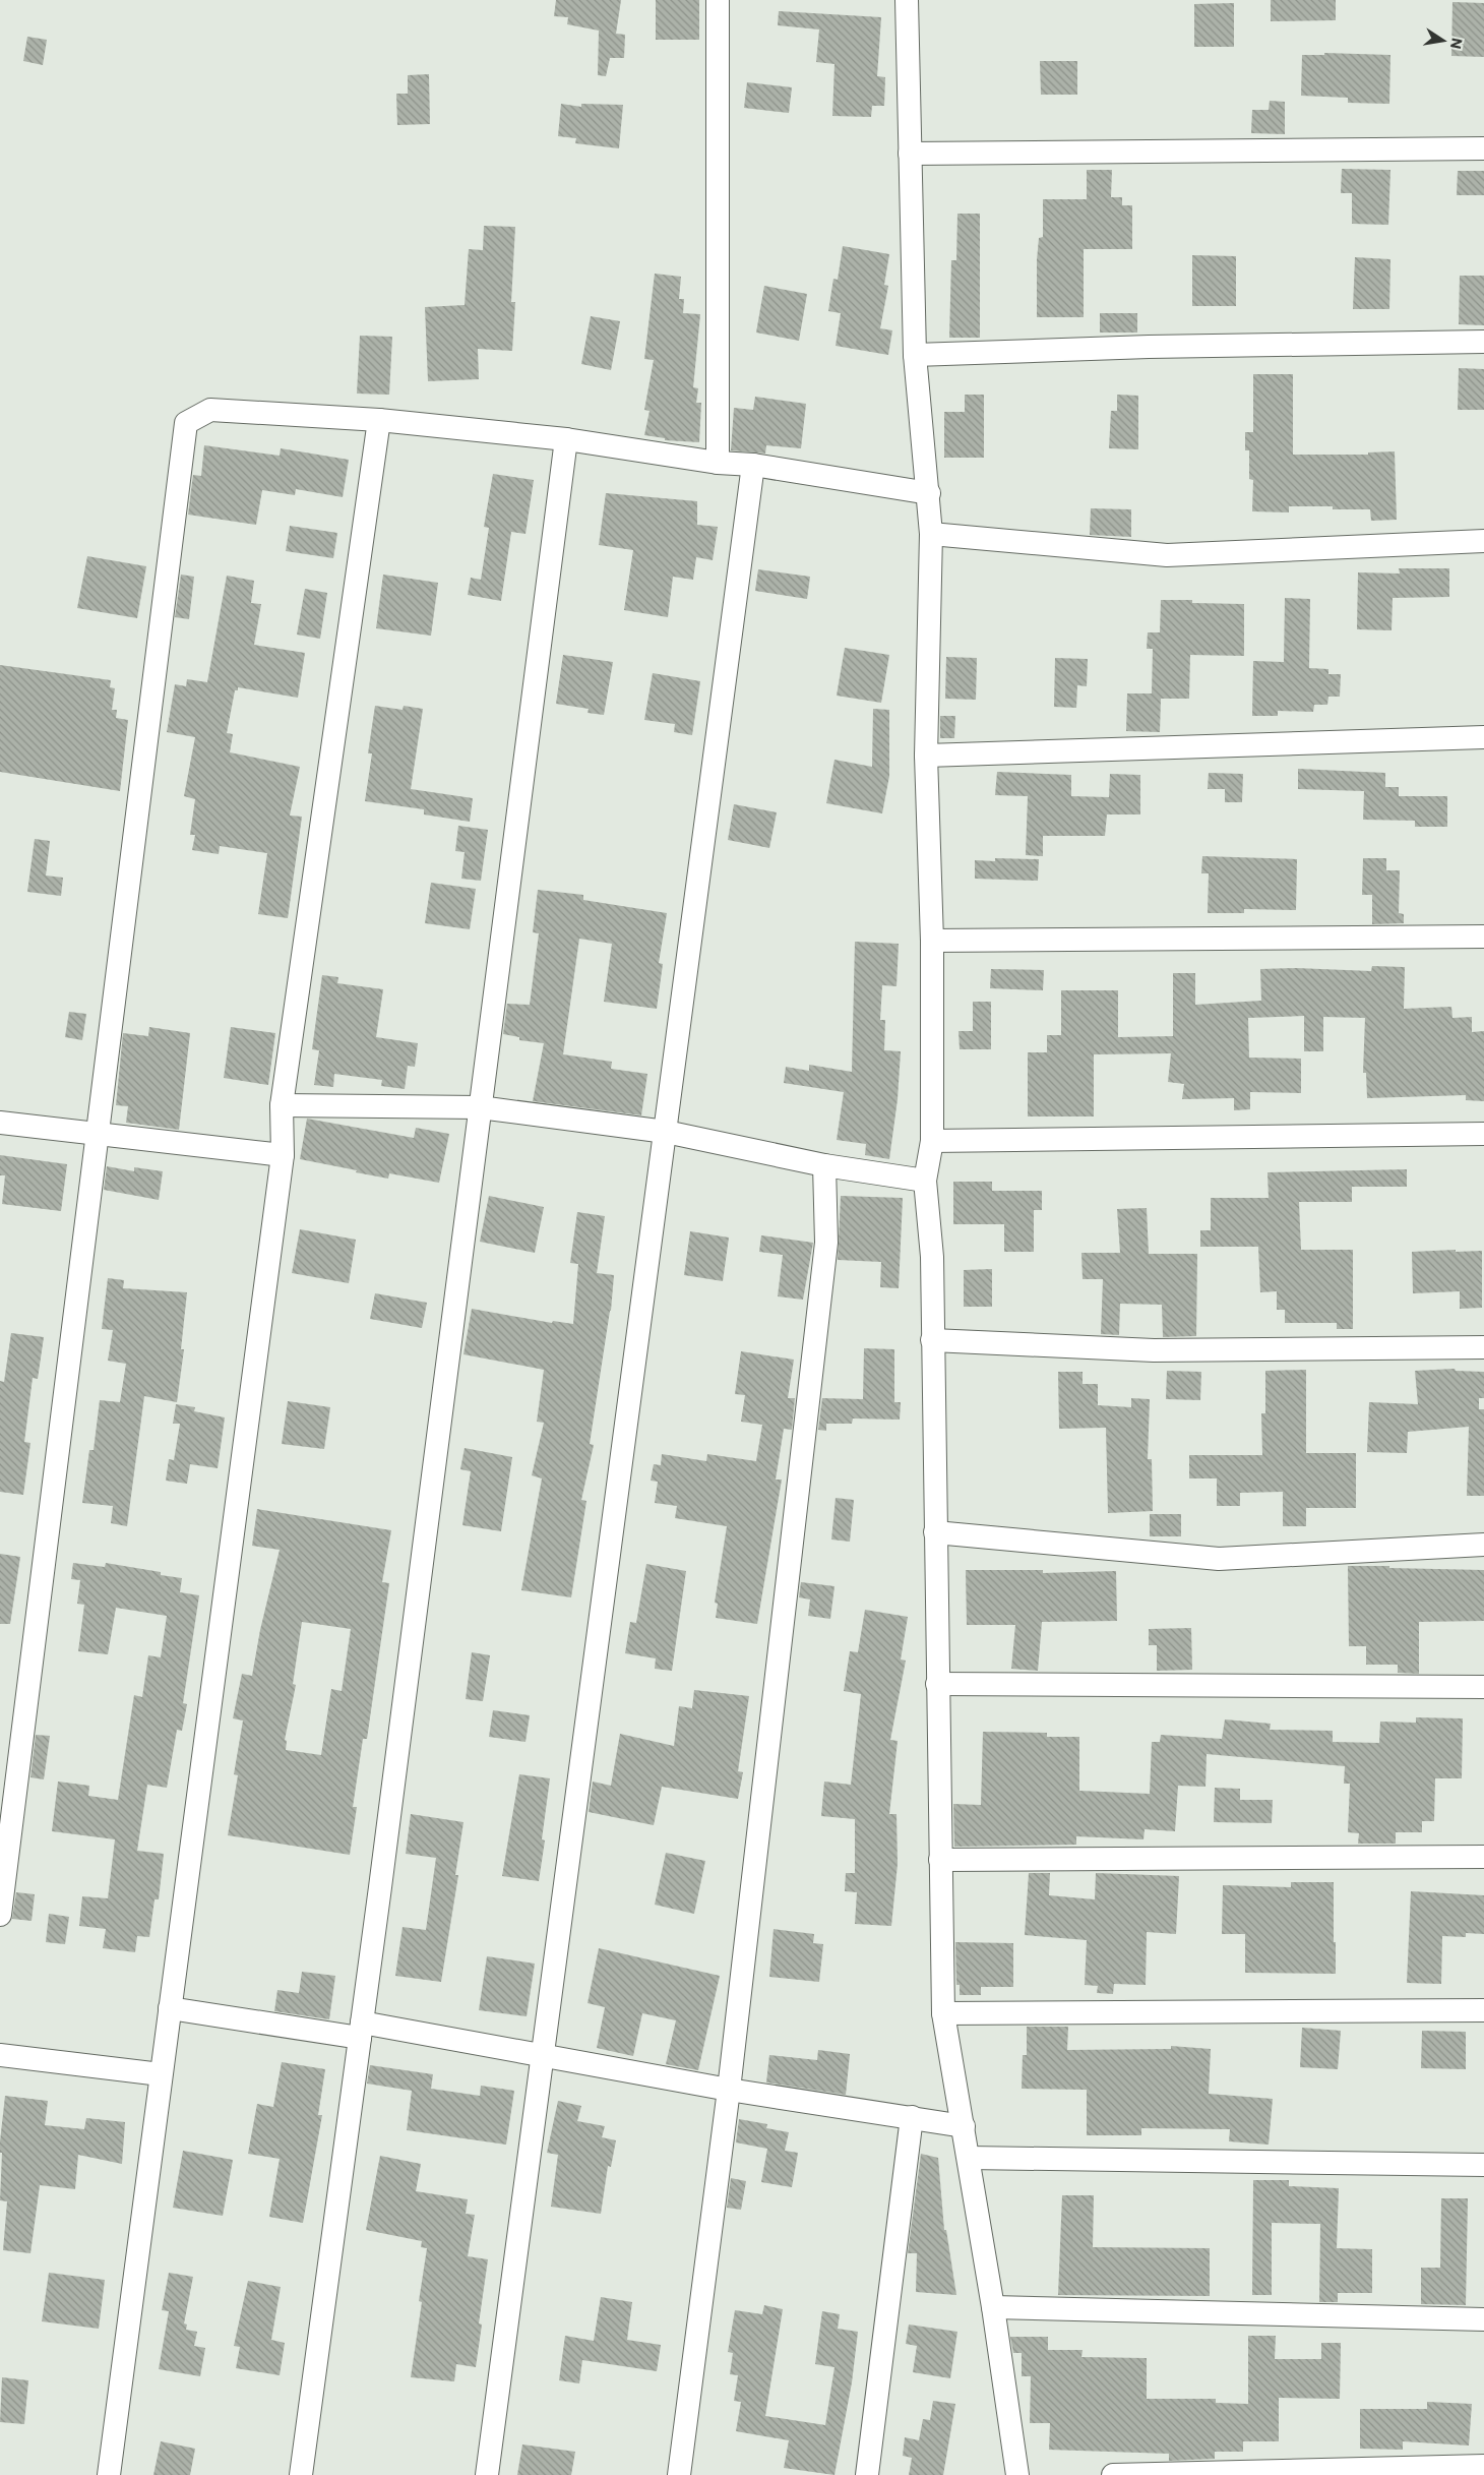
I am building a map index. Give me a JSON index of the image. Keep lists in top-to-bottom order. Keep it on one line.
{"north":"right"}
